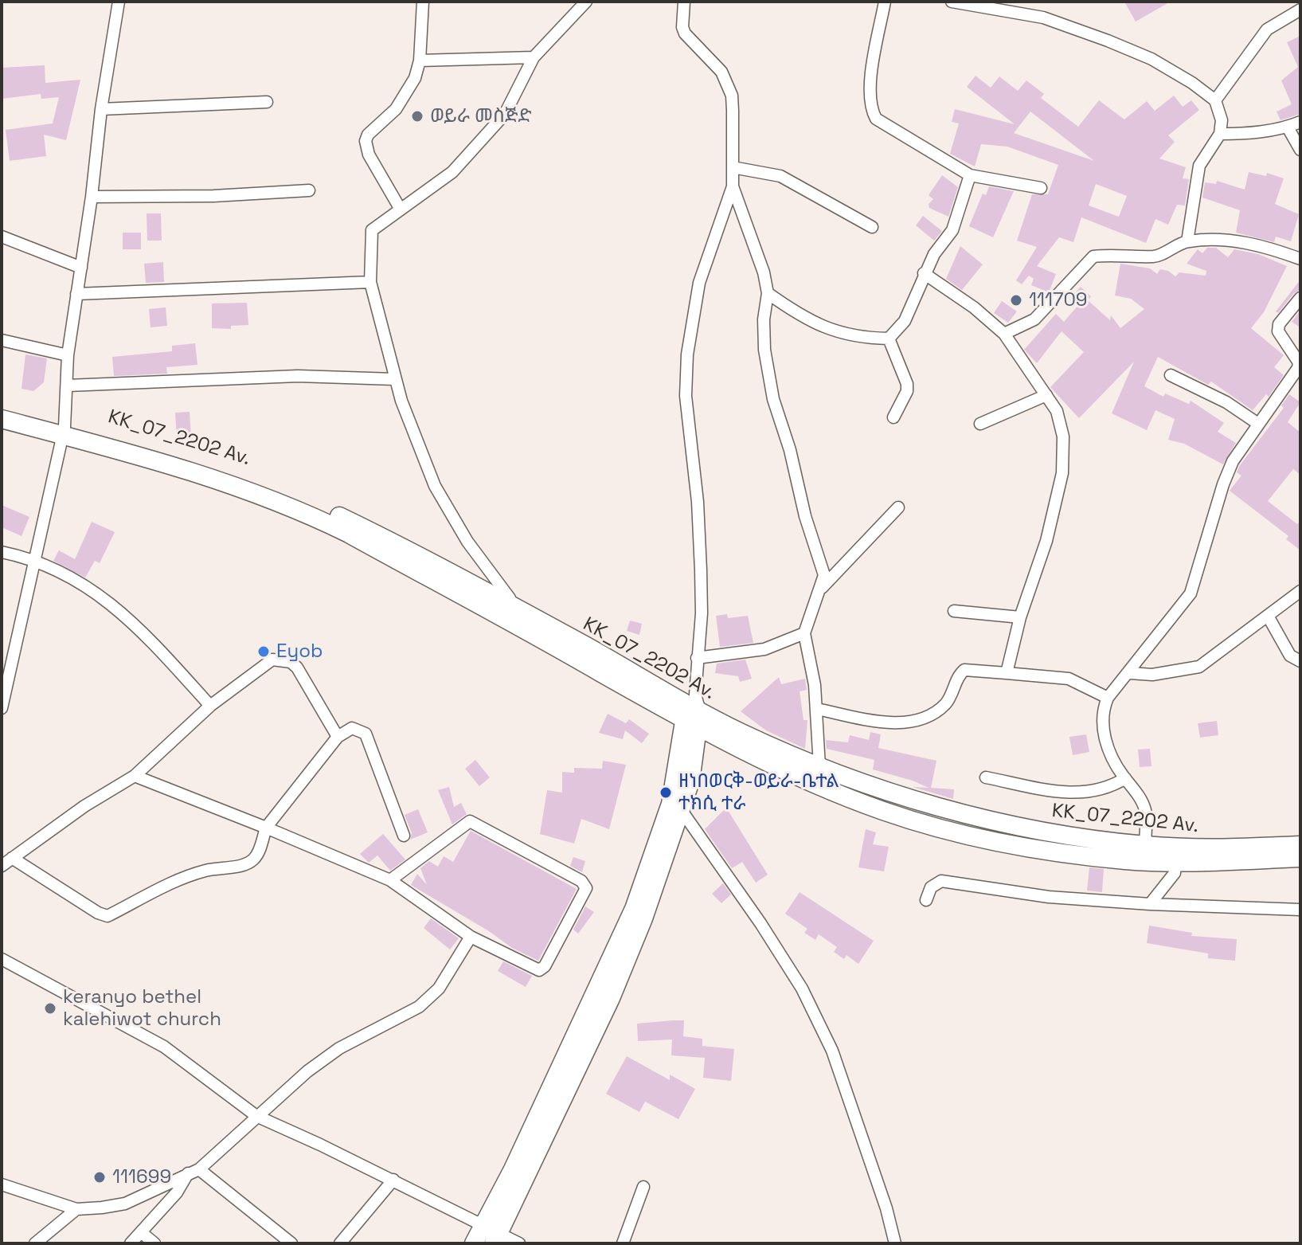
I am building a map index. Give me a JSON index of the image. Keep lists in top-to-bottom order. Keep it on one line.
{"streets":{"main road":["KK_07_2202 Av."]},"places":["ወይራ መስጅድ","111709","Eyob","ዘነበወርቅ-ወይራ-ቤተል ተክሲ ተራ","keranyo bethel kalehiwot church","111699"]}
